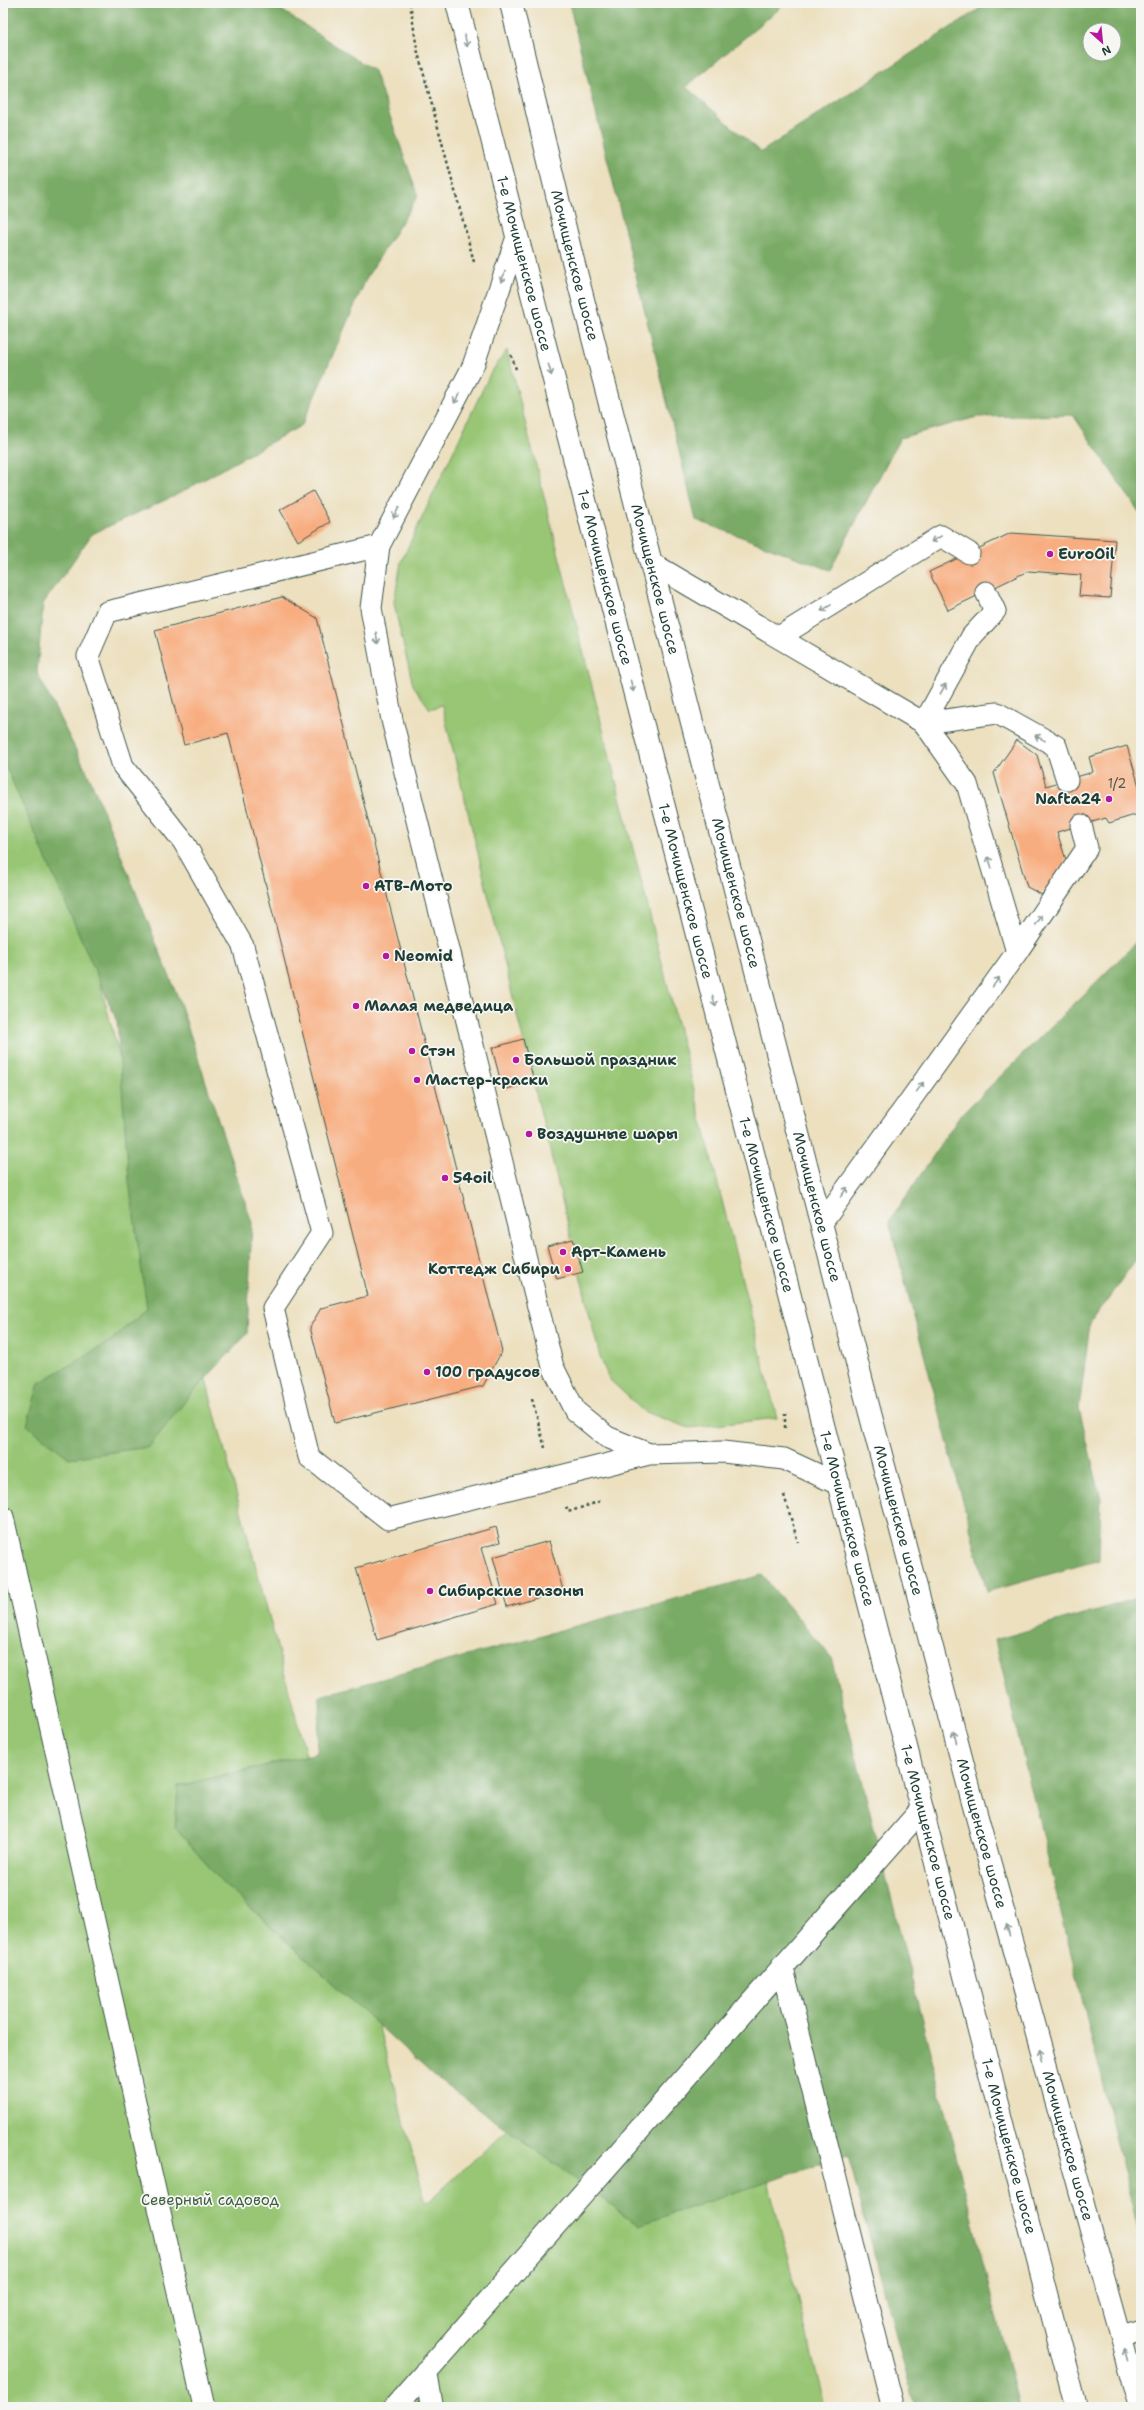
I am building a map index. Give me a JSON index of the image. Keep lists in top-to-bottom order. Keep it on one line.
{"streets":{"main road":["1-е Мочищенское шоссе","Мочищенское шоссе"]},"one_way":["1-е Мочищенское шоссе","Мочищенское шоссе"],"parks":["Северный садовод"],"places":["EuroOil","Nafta24","АТВ-Мото","Neomid","Малая медведица","Стэн","Большой праздник","Мастер-краски","Воздушные шары","54oil","Арт-Камень","Коттедж Сибири","100 градусов","Сибирские газоны"],"house_numbers":["1/2"],"north":"bottom right"}
